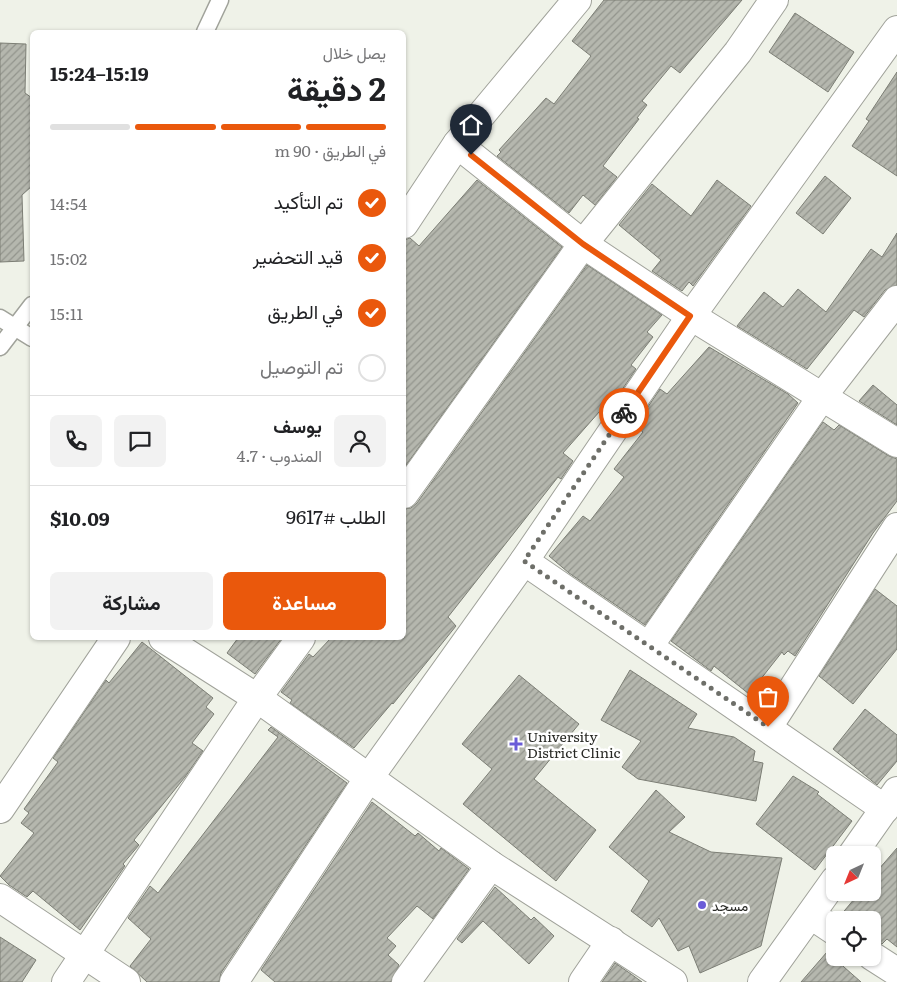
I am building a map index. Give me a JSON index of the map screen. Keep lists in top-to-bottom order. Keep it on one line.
{"places":{"health":["University District Clinic"],"other":["مسجد"]},"north":"bottom left","page":{"heading":["2 دقيقة","يصل خلال","15:19–15:24"],"panel":["يوسف","المندوب · 4.7","الطلب #9617","$10.09"],"bar":"في الطريق · 90 m","list":[["تم التأكيد","14:54"],["قيد التحضير","15:02"],["في الطريق","15:11"],"تم التوصيل"],"buttons":["مساعدة","مشاركة"]}}
